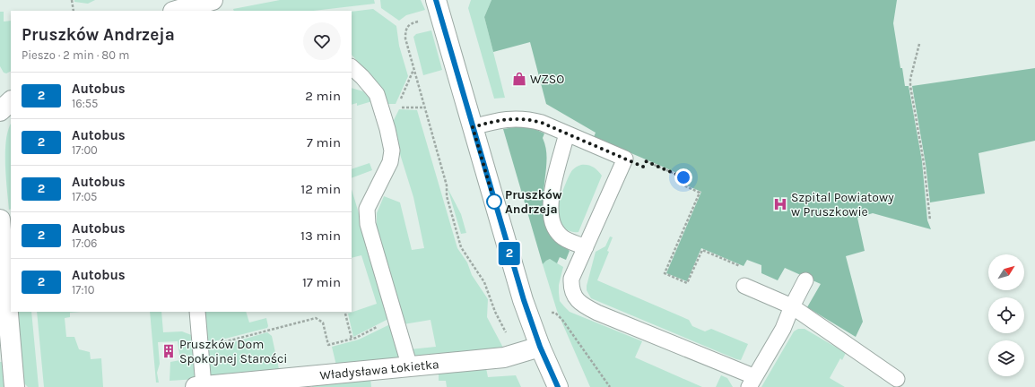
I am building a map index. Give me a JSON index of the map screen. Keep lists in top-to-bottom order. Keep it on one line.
{"streets":{"street":["Władysława Łokietka"]},"places":{"shop":["WZSO"],"other":["Pruszków Andrzeja"],"hospital":["Szpital Powiatowy w Pruszkowie"],"building":["Pruszków Dom Spokojnej Starości"]},"lines":["bus line 2"],"north":"top right","page":{"on_map":"2","heading":["Pruszków Andrzeja","Pieszo · 2 min · 80 m"],"list":[{"mark":"2","name":"Autobus","note":"16:55","value":"2 min"},{"mark":"2","name":"Autobus","note":"17:00","value":"7 min"},{"mark":"2","name":"Autobus","note":"17:05","value":"12 min"},{"mark":"2","name":"Autobus","note":"17:06","value":"13 min"},{"mark":"2","name":"Autobus","note":"17:10","value":"17 min"}]}}
